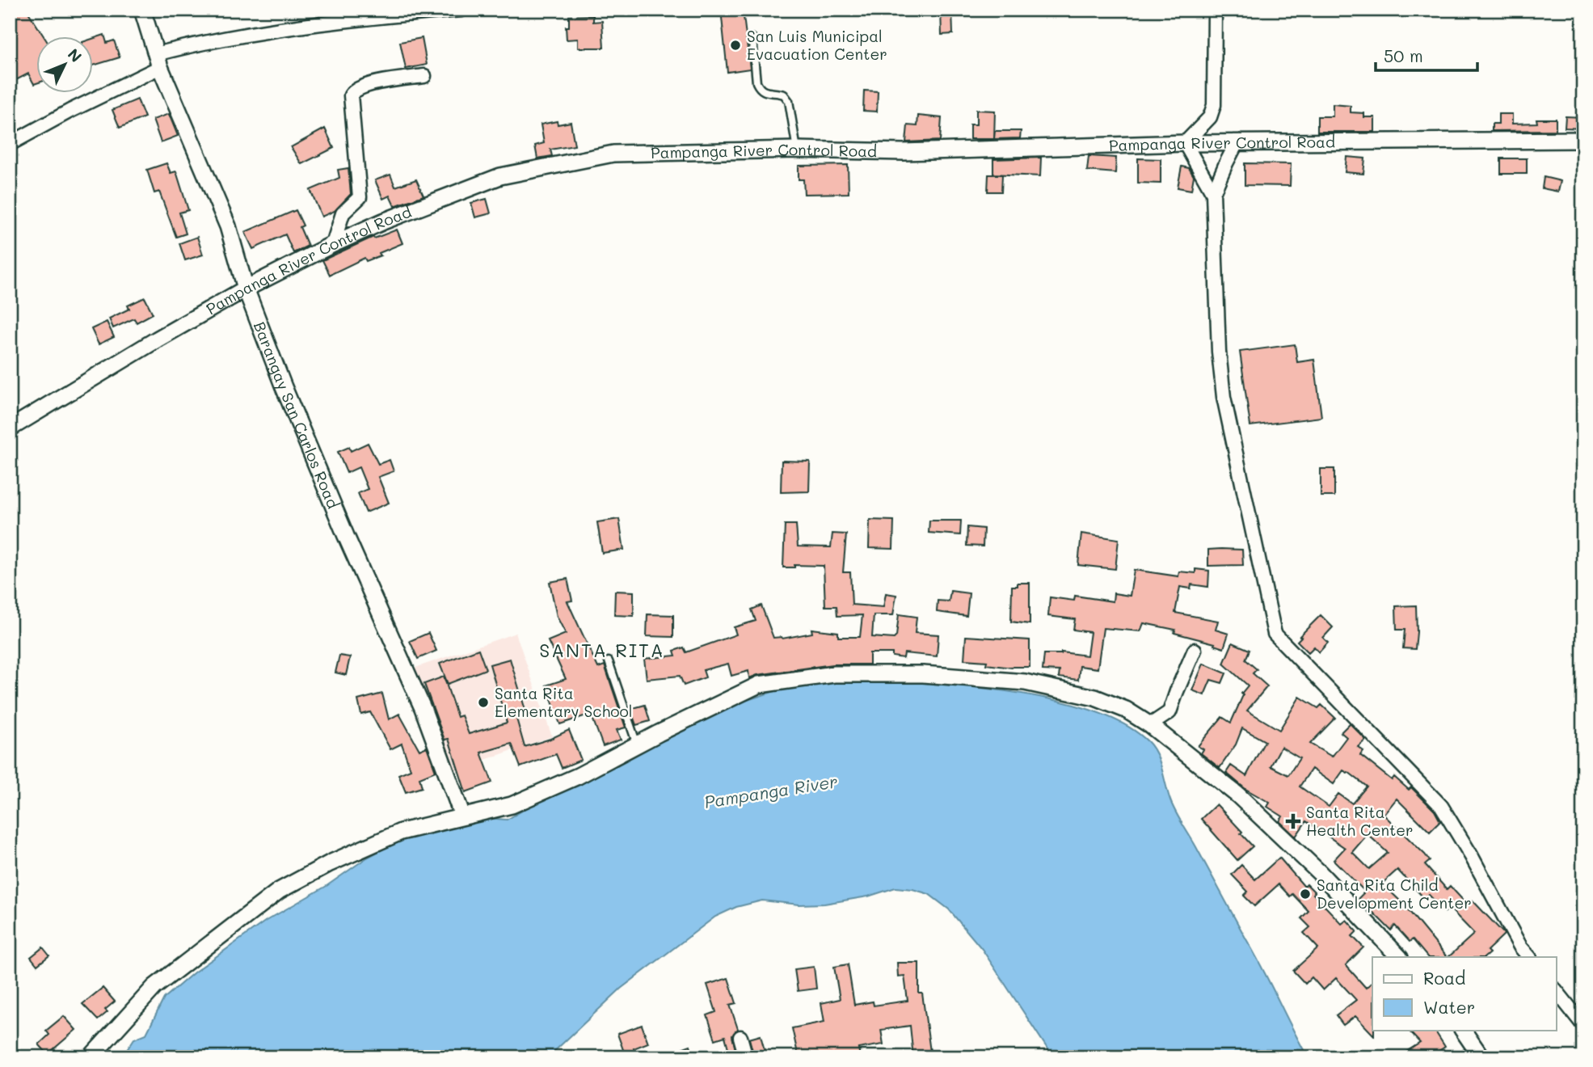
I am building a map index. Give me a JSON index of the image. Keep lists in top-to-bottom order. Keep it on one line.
{"streets":{"street":["Pampanga River Control Road","Barangay San Carlos Road"]},"crossings":[["Pampanga River Control Road","Barangay San Carlos Road"]],"districts":["SANTA RITA"],"water":["Pampanga River"],"places":{"other":["San Luis Municipal Evacuation Center","Santa Rita Elementary School","Santa Rita Child Development Center"],"health":["Santa Rita Health Center"]},"legend":["Road","Water"],"scale_bar":"50 m","north":"top right"}
